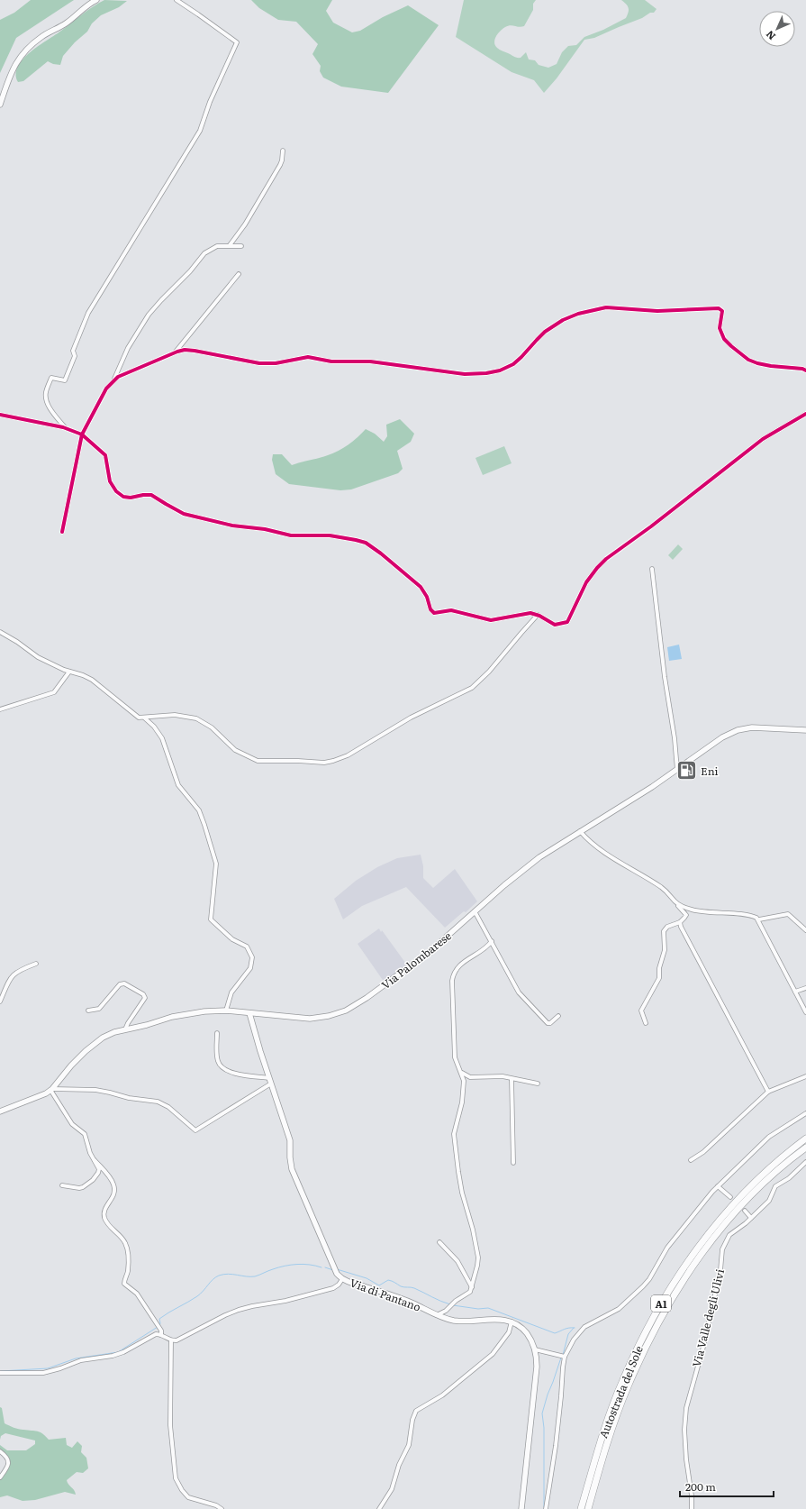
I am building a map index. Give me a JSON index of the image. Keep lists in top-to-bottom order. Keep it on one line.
{"streets":{"highway":["A1","Autostrada del Sole"],"main road":["Via Palombarese","Via di Pantano"],"street":["Via Valle degli Ulivi"]},"crossings":[["Via Palombarese","Via di Pantano"]],"places":{"fuel station":["Eni"]},"scale_bar":"200 m","north":"bottom left"}
